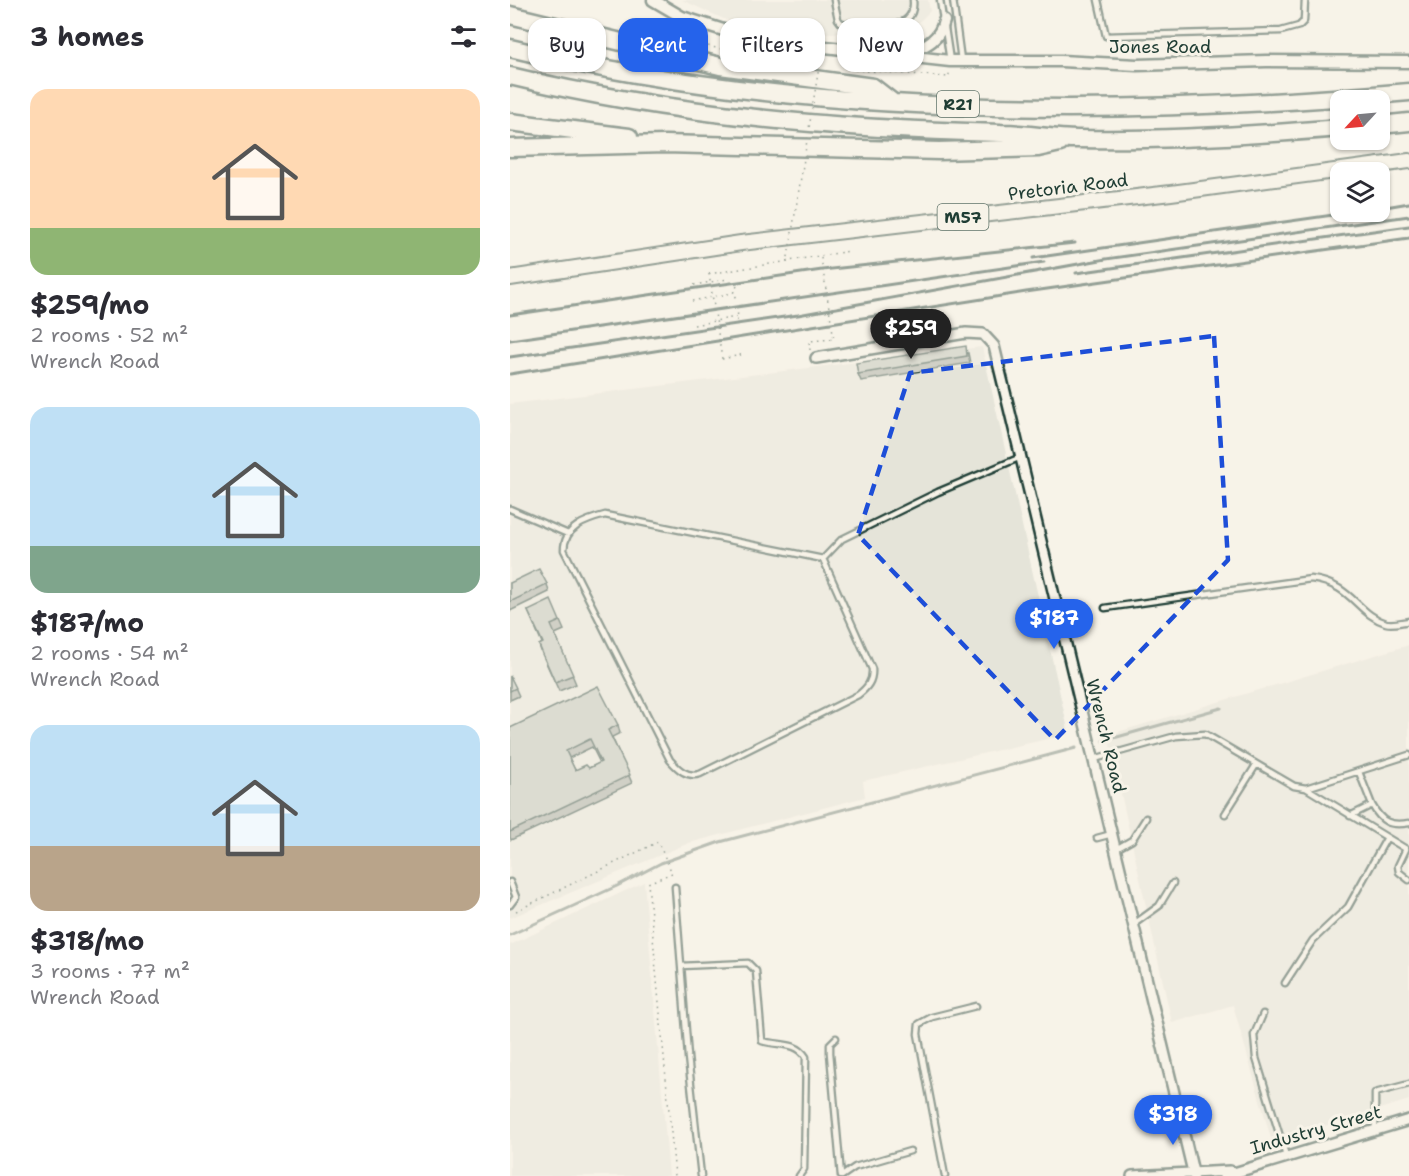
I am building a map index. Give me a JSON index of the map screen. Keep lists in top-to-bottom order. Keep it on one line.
{"streets":{"highway":["R21"],"main road":["Pretoria Road","M57"],"street":["Jones Road","Wrench Road","Industry Street"]},"crossings":[["Wrench Road","Industry Street"]],"north":"bottom left","page":{"heading":"3 homes","chip":["Buy","Rent","Filters","New"],"list":[{"name":"$259/mo","note":"2 rooms · 52 m² · Wrench Road"},{"name":"$187/mo","note":"2 rooms · 54 m² · Wrench Road"},{"name":"$318/mo","note":"3 rooms · 77 m² · Wrench Road"}],"price":["$259","$187","$318"]}}
